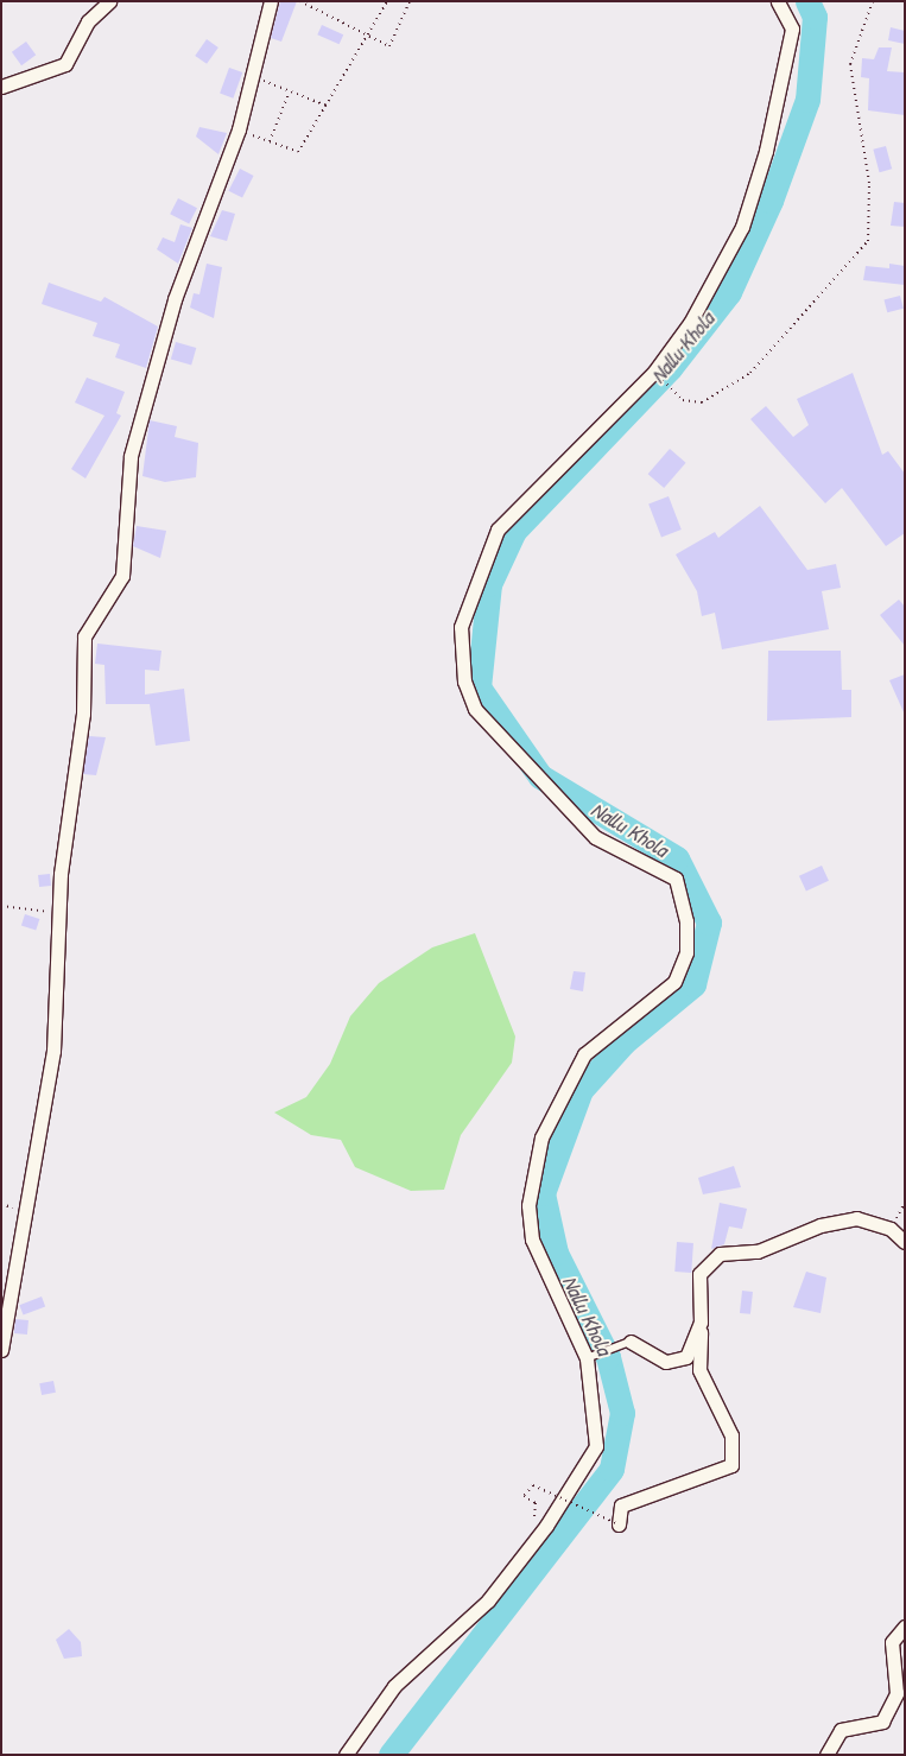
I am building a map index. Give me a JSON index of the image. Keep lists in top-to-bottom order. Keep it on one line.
{"water":["Nallu Khola"]}
